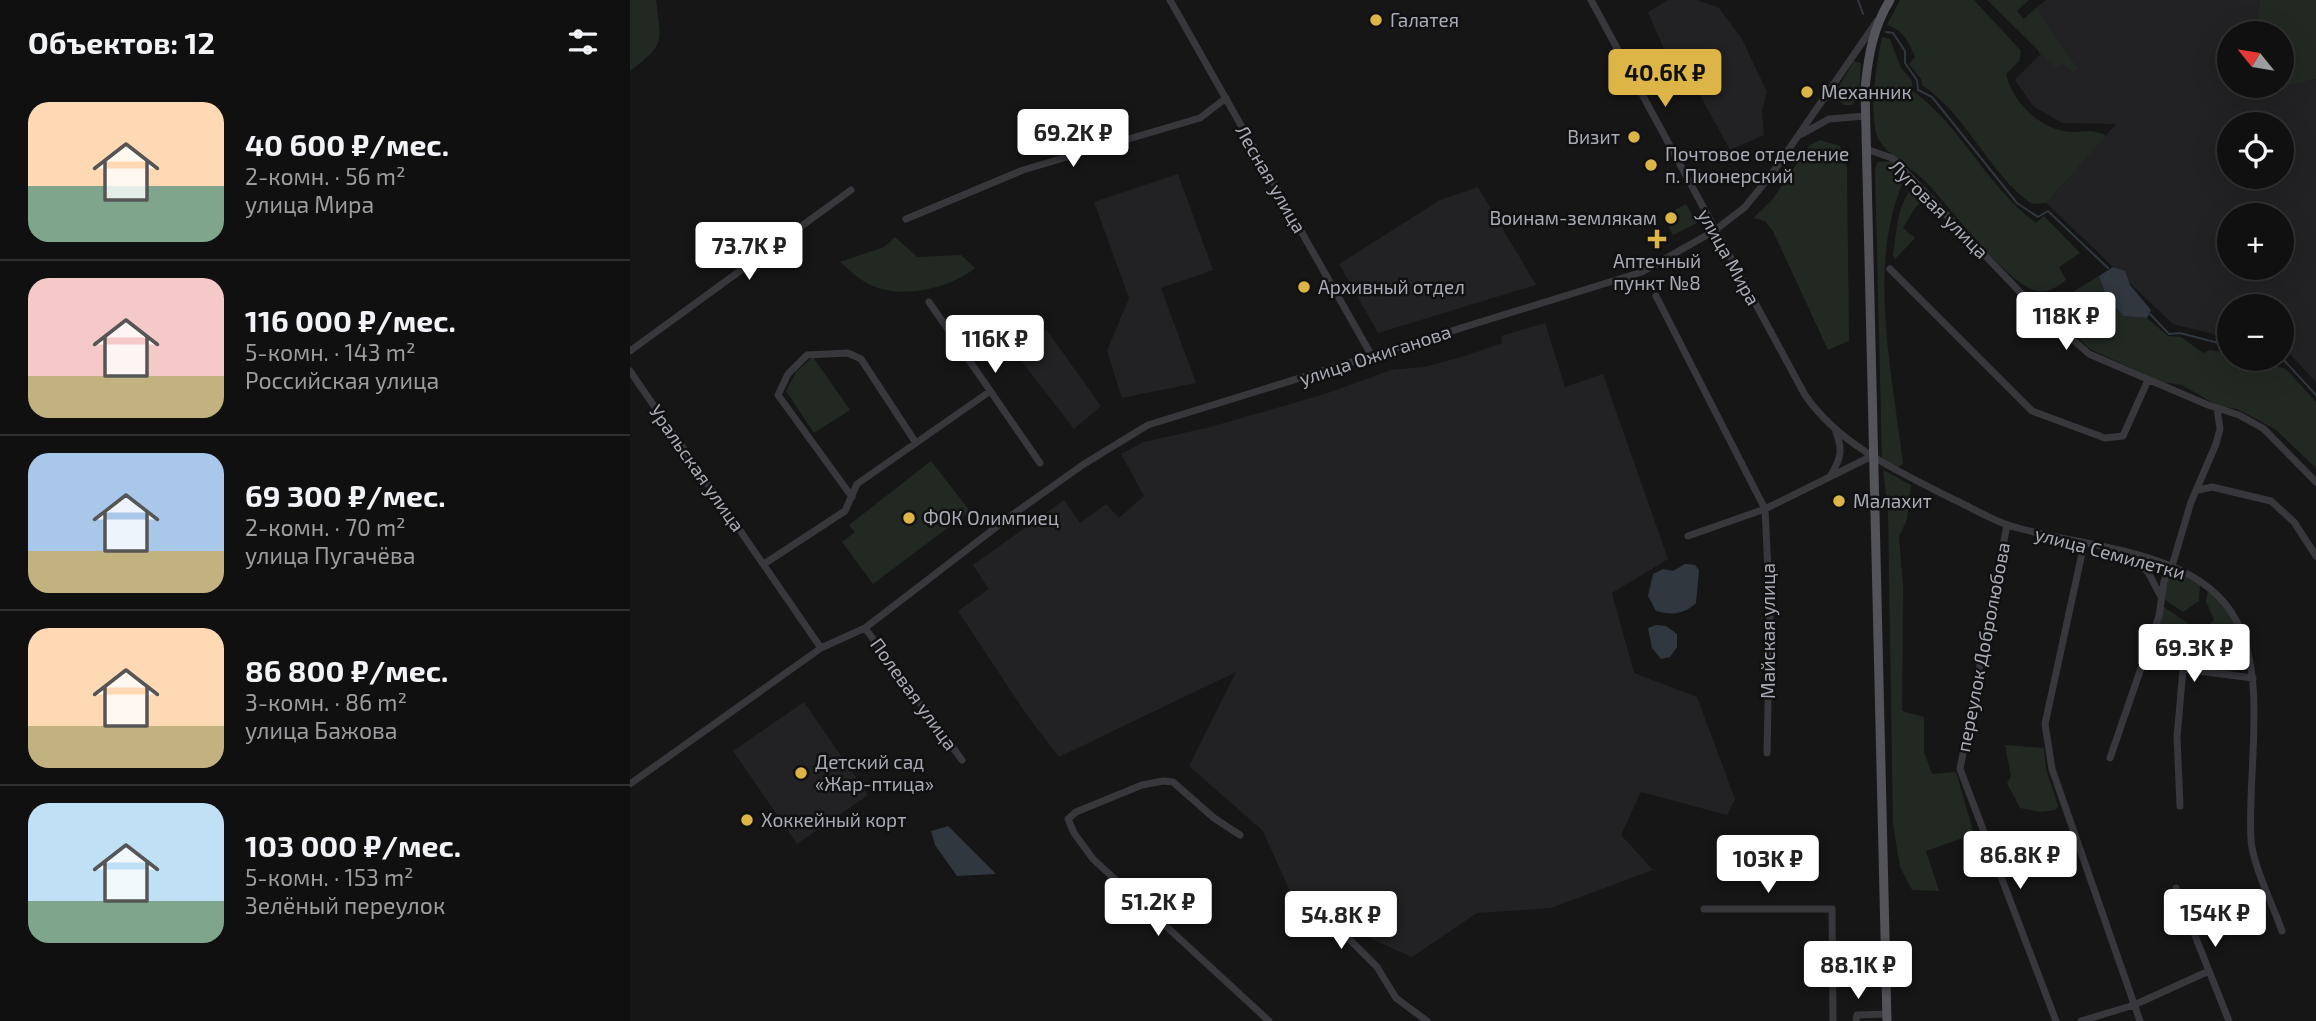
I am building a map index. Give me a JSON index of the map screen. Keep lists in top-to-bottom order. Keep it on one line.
{"streets":{"street":["Лесная улица","Луговая улица","улица Мира","улица Ожиганова","Уральская улица","улица Семилетки","Майская улица","переулок Добролюбова","Полевая улица"]},"crossings":[["Лесная улица","улица Ожиганова"],["улица Мира","улица Ожиганова"],["улица Мира","улица Семилетки"],["улица Ожиганова","Уральская улица"],["улица Ожиганова","Полевая улица"],["улица Семилетки","переулок Добролюбова"]],"places":{"other":["Галатея","Механник","Визит","Почтовое отделение п. Пионерский","Воинам-землякам","Архивный отдел","Малахит","ФОК Олимпиец","Детский сад «Жар-птица»","Хоккейный корт"],"health":["Аптечный пункт №8"]},"north":"top left","page":{"heading":"Объектов: 12","map_buttons":["+","−"],"price":["40.6K ₽","69.2K ₽","73.7K ₽","118K ₽","116K ₽","69.3K ₽","86.8K ₽","103K ₽","51.2K ₽","154K ₽","54.8K ₽","88.1K ₽"],"list":[{"name":"40 600 ₽/мес.","note":"2-комн. · 56 m² · улица Мира"},{"name":"116 000 ₽/мес.","note":"5-комн. · 143 m² · Российская улица"},{"name":"69 300 ₽/мес.","note":"2-комн. · 70 m² · улица Пугачёва"},{"name":"86 800 ₽/мес.","note":"3-комн. · 86 m² · улица Бажова"},{"name":"103 000 ₽/мес.","note":"5-комн. · 153 m² · Зелёный переулок"}]}}
